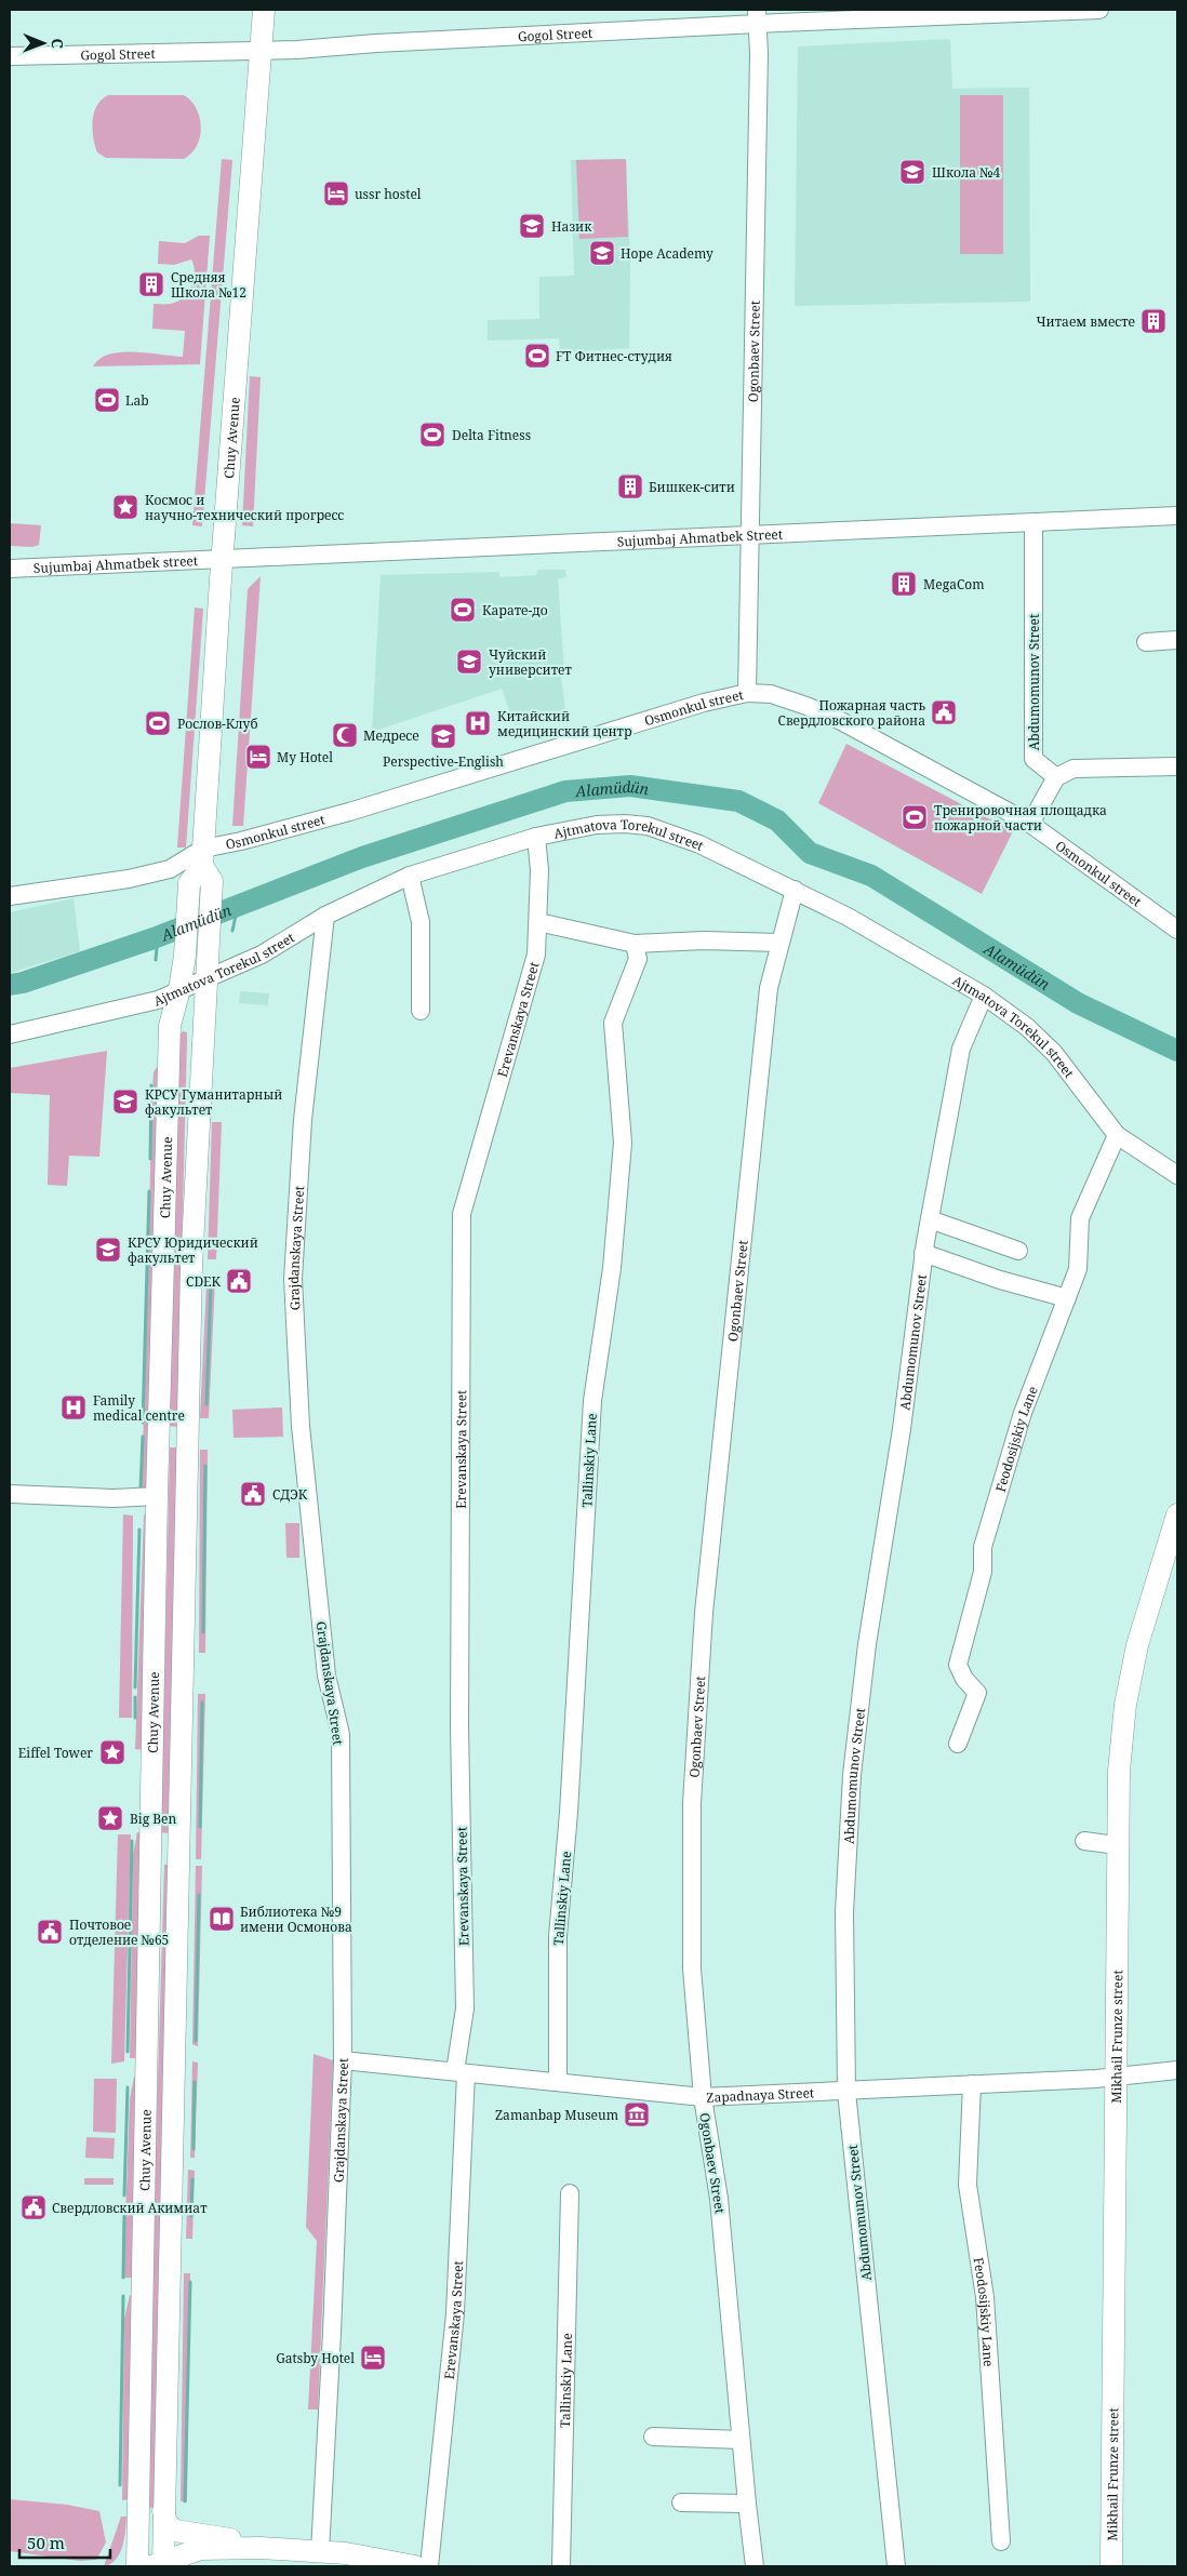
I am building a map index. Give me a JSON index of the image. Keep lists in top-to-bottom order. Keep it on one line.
{"streets":{"main road":["Chuy Avenue","Mikhail Frunze street"],"street":["Gogol Street","Ogonbaev Street","Sujumbaj Ahmatbek Street","Sujumbaj Ahmatbek street","Abdumomunov Street","Osmonkul street","Ajtmatova Torekul street","Erevanskaya Street","Grajdanskaya Street","Feodosijskiy Lane","Tallinskiy Lane","Zapadnaya Street"]},"crossings":[["Gogol Street","Ogonbaev Street"],["Gogol Street","Chuy Avenue"],["Ogonbaev Street","Sujumbaj Ahmatbek Street"],["Ogonbaev Street","Osmonkul street"],["Ogonbaev Street","Ajtmatova Torekul street"],["Ogonbaev Street","Zapadnaya Street"],["Chuy Avenue","Sujumbaj Ahmatbek Street"],["Chuy Avenue","Sujumbaj Ahmatbek street"],["Chuy Avenue","Osmonkul street"],["Chuy Avenue","Ajtmatova Torekul street"],["Sujumbaj Ahmatbek Street","Sujumbaj Ahmatbek street"],["Sujumbaj Ahmatbek Street","Abdumomunov Street"],["Abdumomunov Street","Ajtmatova Torekul street"],["Abdumomunov Street","Zapadnaya Street"],["Ajtmatova Torekul street","Erevanskaya Street"],["Ajtmatova Torekul street","Grajdanskaya Street"],["Ajtmatova Torekul street","Feodosijskiy Lane"],["Erevanskaya Street","Zapadnaya Street"],["Grajdanskaya Street","Zapadnaya Street"],["Feodosijskiy Lane","Zapadnaya Street"],["Tallinskiy Lane","Zapadnaya Street"],["Mikhail Frunze street","Zapadnaya Street"]],"water":["Alamüdün"],"places":{"school or university":["Школа №4","Назик","Hope Academy","Чуйский университет","Perspective-English","КРСУ Гуманитарный факультет","КРСУ Юридический факультет"],"hotel":["ussr hostel","My Hotel","Gatsby Hotel"],"building":["Средняя Школа №12","Читаем вместе","Бишкек-сити","MegaCom"],"sports":["FT Фитнес-студия","Lab","Delta Fitness","Карате-до","Рослов-Клуб","Тренировочная площадка пожарной части"],"place":["Космос и научно-технический прогресс","Eiffel Tower","Big Ben"],"public building":["Пожарная часть Свердловского района","CDEK","СДЭК","Почтовое отделение №65","Свердловский Акимиат"],"hospital":["Китайский медицинский центр","Family medical centre"],"mosque":["Медресе"],"library":["Библиотека №9 имени Осмонова"],"museum":["Zamanbap Museum"]},"scale_bar":"50 m","north":"right"}
